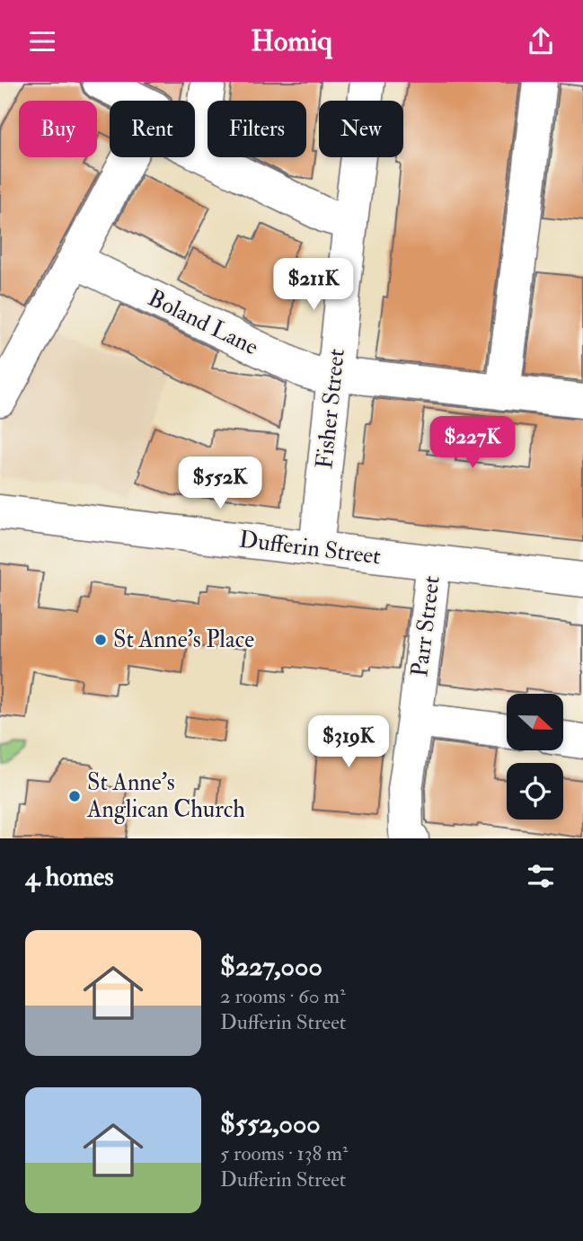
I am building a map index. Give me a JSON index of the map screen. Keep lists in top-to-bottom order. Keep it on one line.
{"streets":{"street":["Boland Lane","Fisher Street","Dufferin Street","Parr Street"]},"crossings":[["Boland Lane","Fisher Street"],["Fisher Street","Dufferin Street"],["Dufferin Street","Parr Street"]],"places":["St Anne's Place","St Anne's Anglican Church"],"north":"right","page":{"header":"Homiq","chip":["Buy","Rent","Filters","New"],"price":["$211K","$227K","$552K","$319K"],"heading":"4 homes","list":[{"name":"$227,000","note":"2 rooms · 60 m² · Dufferin Street"},{"name":"$552,000","note":"5 rooms · 138 m² · Dufferin Street"}]}}
